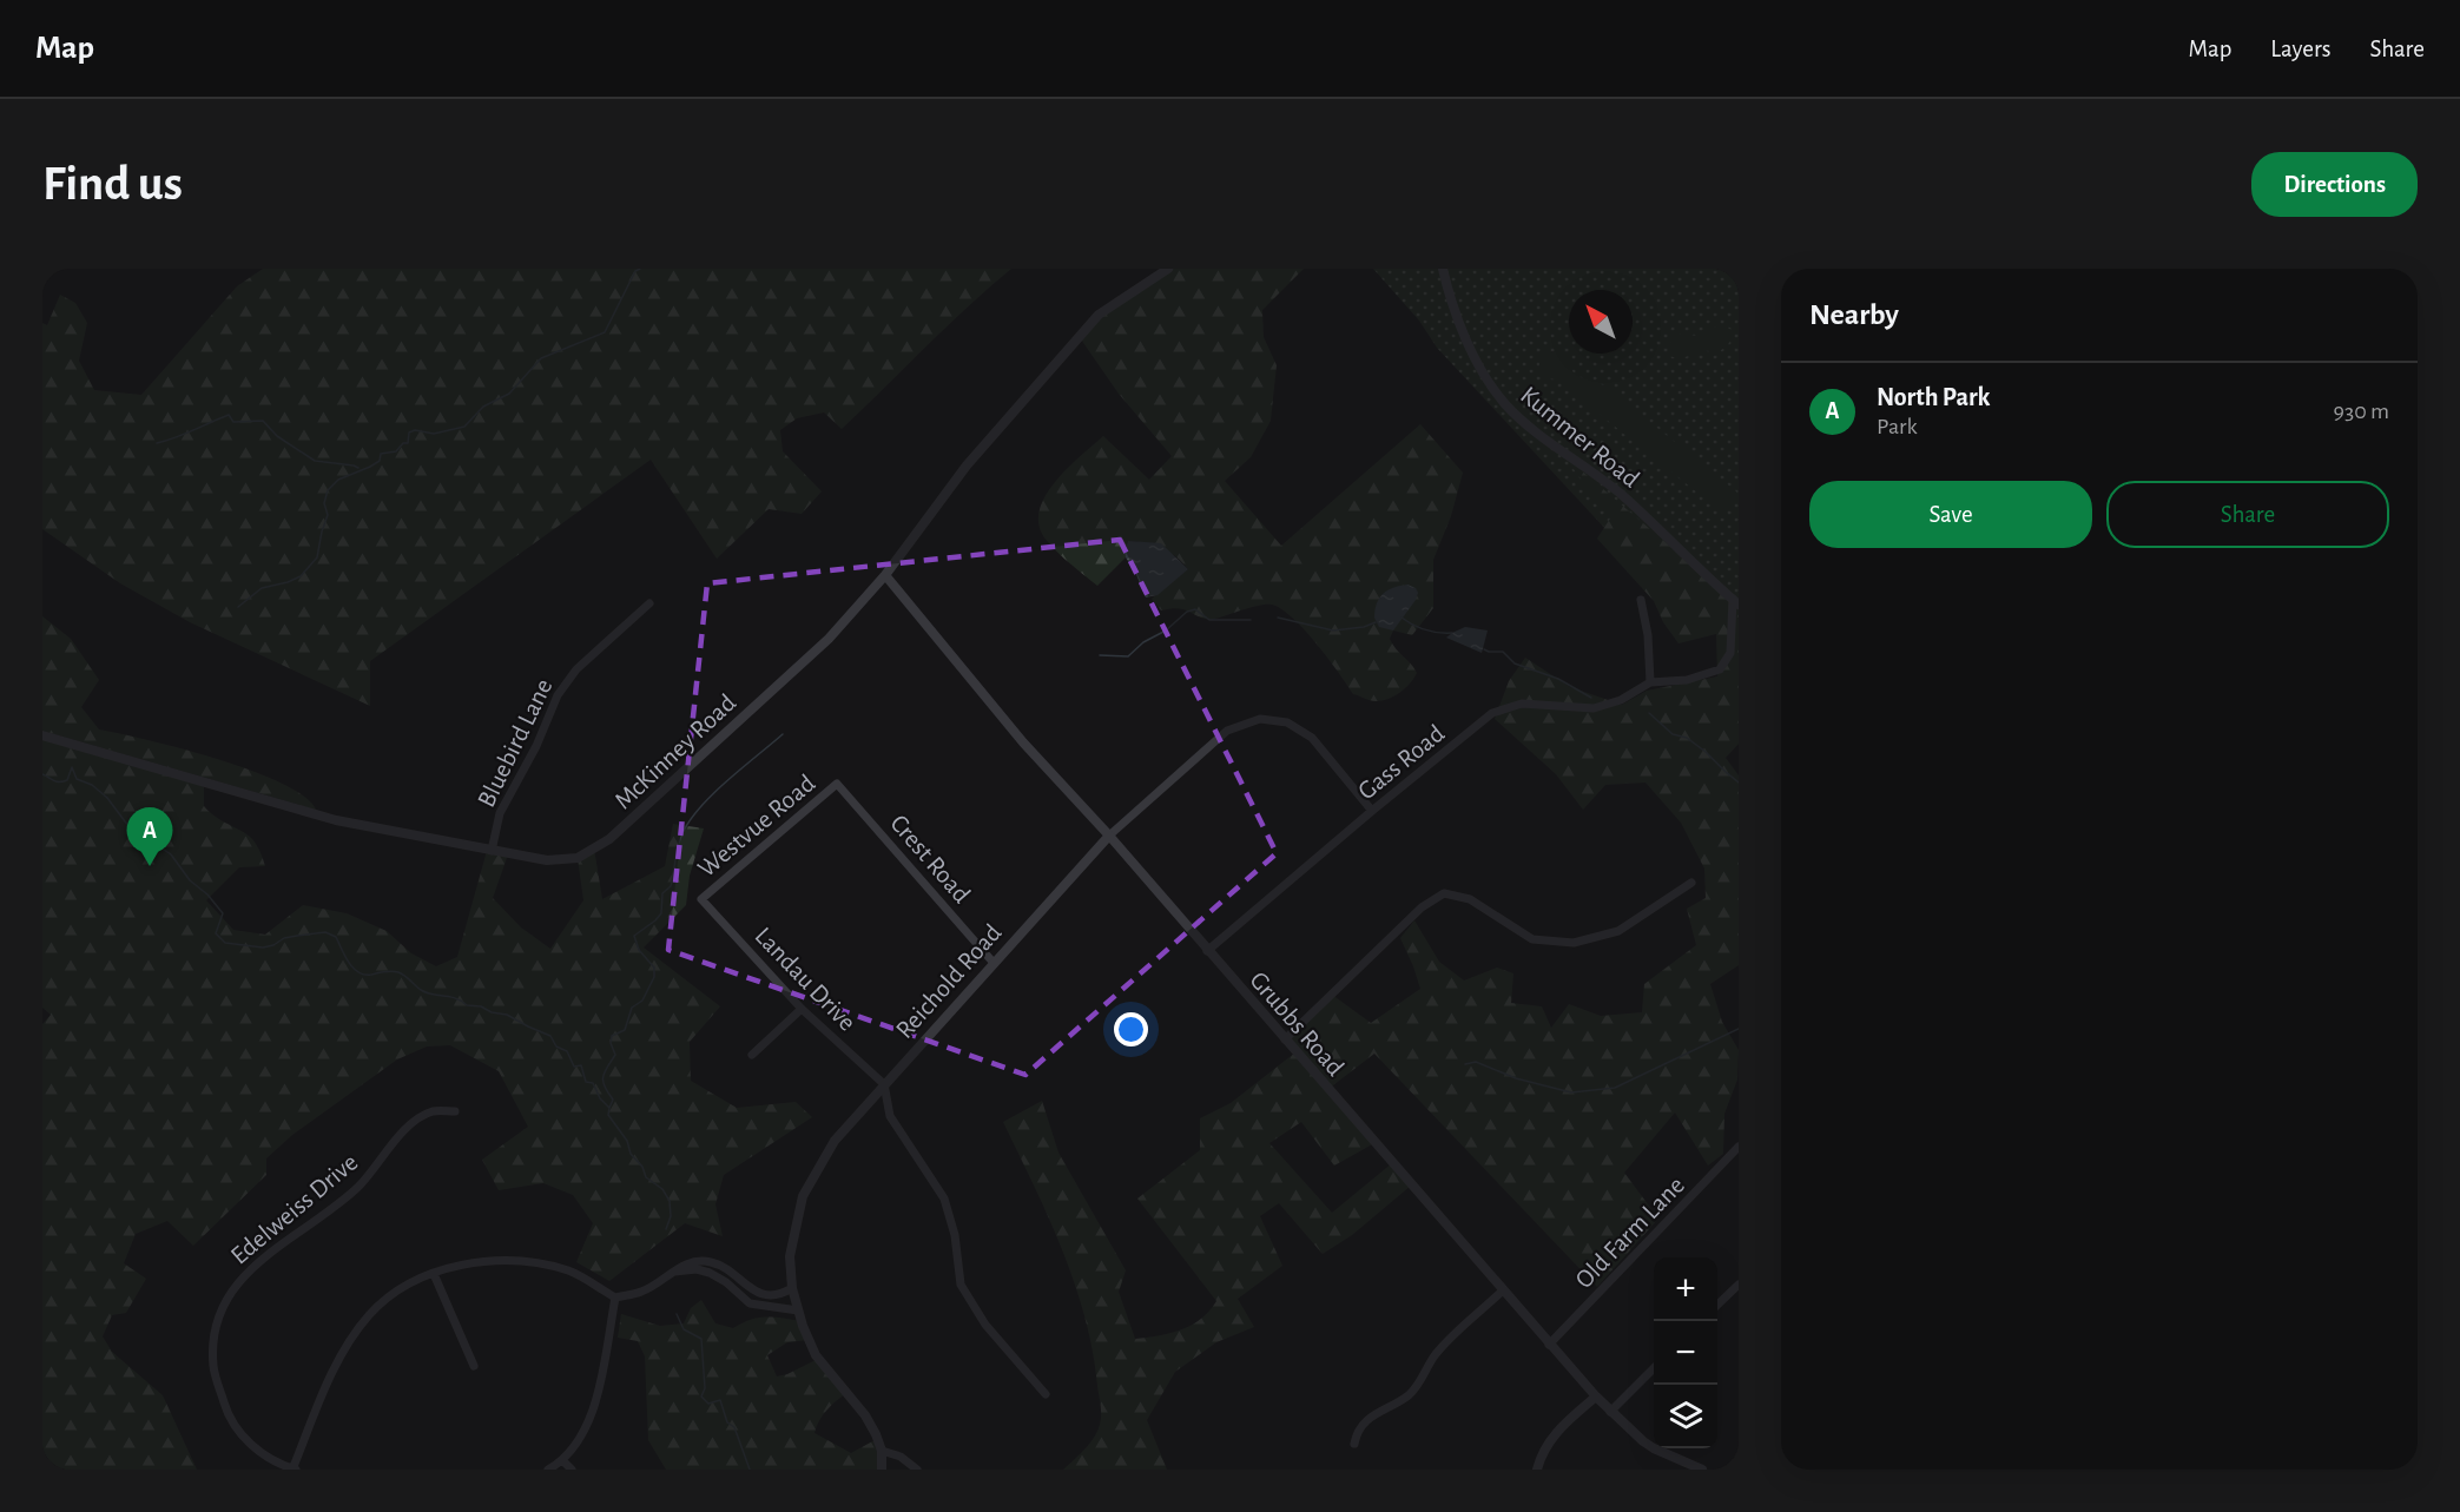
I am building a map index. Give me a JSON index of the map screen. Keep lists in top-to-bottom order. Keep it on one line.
{"streets":{"street":["Kummer Road","Bluebird Lane","McKinney Road","Gass Road","Westvue Road","Crest Road","Landau Drive","Reichold Road","Grubbs Road","Edelweiss Drive","Old Farm Lane"]},"crossings":[["Kummer Road","Gass Road"],["Bluebird Lane","McKinney Road"],["McKinney Road","Grubbs Road"],["Gass Road","Reichold Road"],["Gass Road","Grubbs Road"],["Westvue Road","Crest Road"],["Westvue Road","Landau Drive"],["Crest Road","Reichold Road"],["Landau Drive","Reichold Road"],["Reichold Road","Grubbs Road"],["Grubbs Road","Old Farm Lane"]],"north":"top left","page":{"header":"Map","nav":["Map","Layers","Share"],"buttons":["Directions",["Save","Share"]],"title":"Find us","heading":"Nearby","list":[{"mark":"A","name":"North Park","note":"Park","value":"930 m"}],"pins":"A","map_buttons":["+","−"]}}
